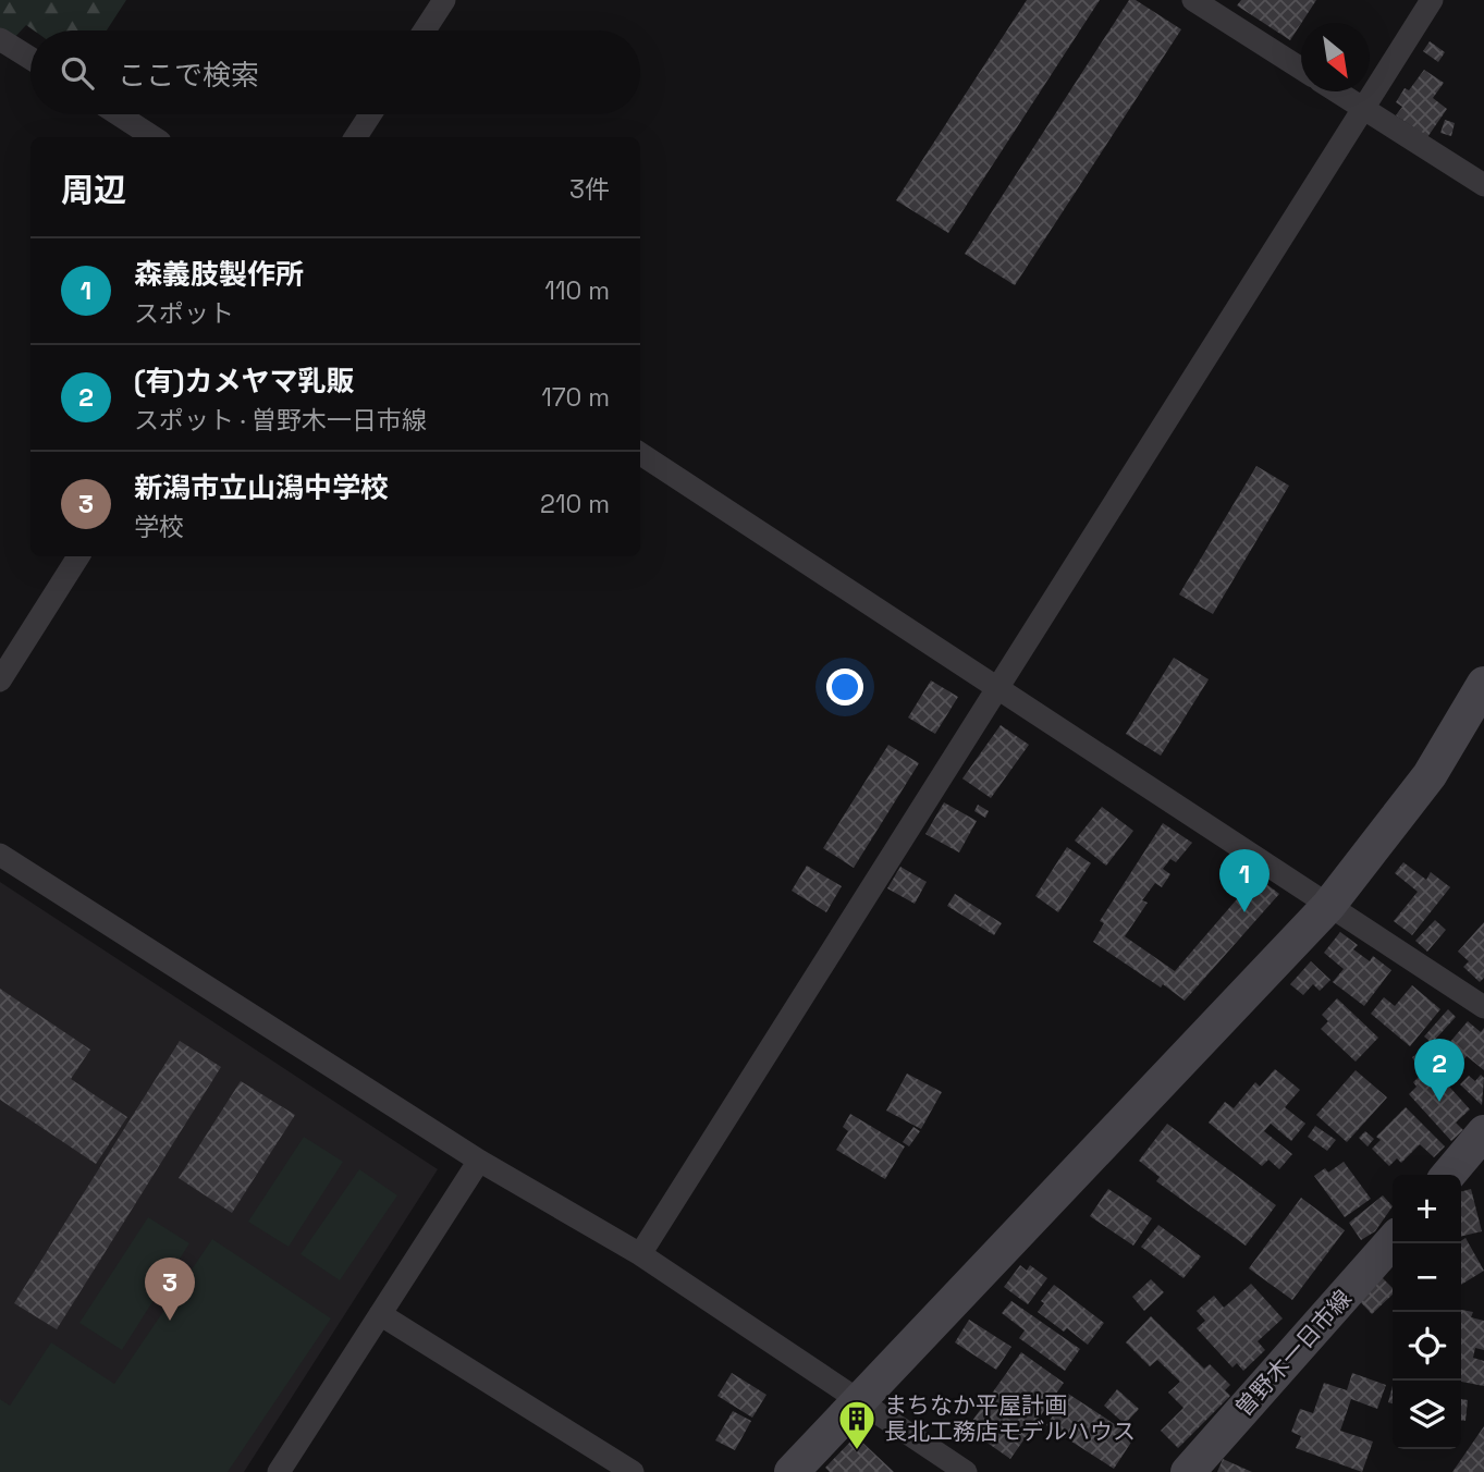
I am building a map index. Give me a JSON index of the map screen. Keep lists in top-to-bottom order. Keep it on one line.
{"streets":{"street":["曽野木一日市線"]},"places":{"building":["まちなか平屋計画 長北工務店モデルハウス"]},"north":"bottom right","page":{"search":"ここで検索","heading":["周辺","3件"],"list":[{"mark":"1","name":"森義肢製作所","note":"スポット","value":"110 m"},{"mark":"2","name":"(有)カメヤマ乳販","note":"スポット · 曽野木一日市線","value":"170 m"},{"mark":"3","name":"新潟市立山潟中学校","note":"学校","value":"210 m"}],"pins":["1","2","3"],"map_buttons":["+","−"]}}
